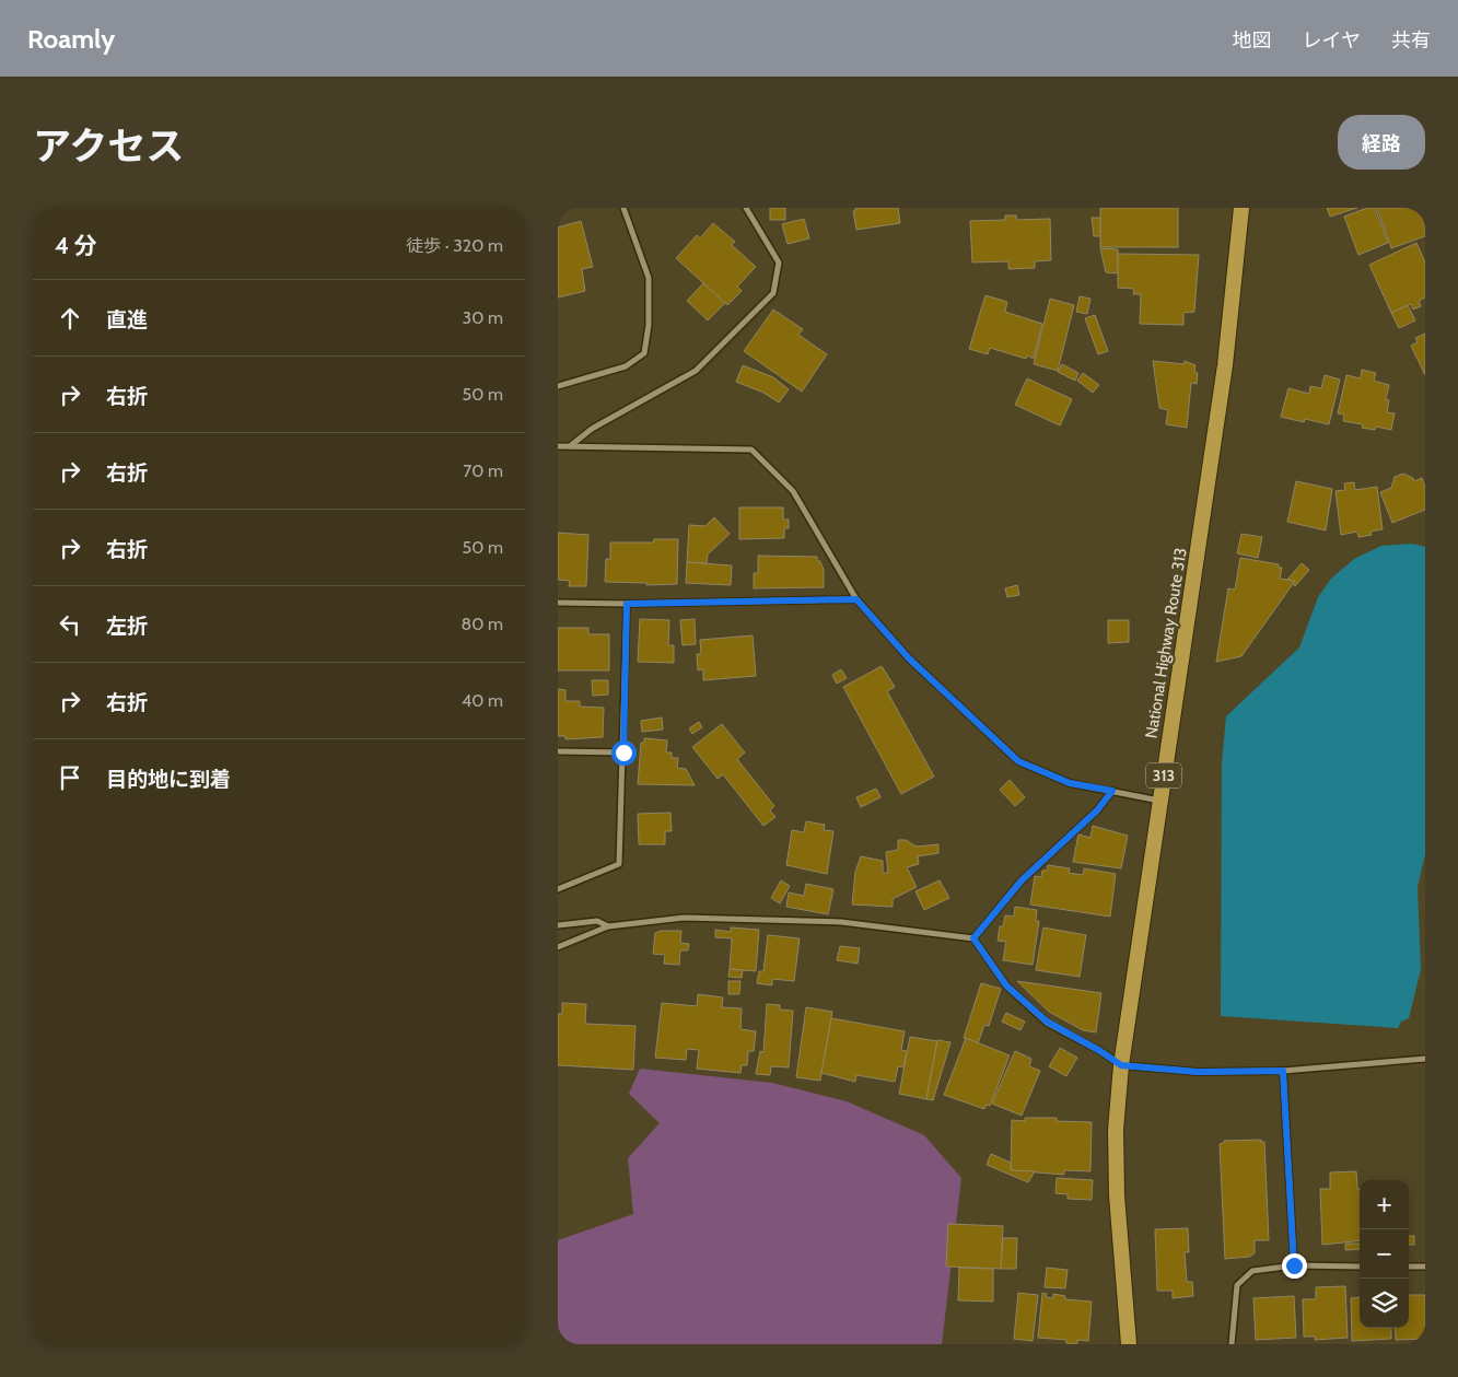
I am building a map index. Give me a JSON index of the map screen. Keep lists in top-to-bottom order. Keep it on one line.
{"streets":{"highway":["National Highway Route 313","313"]},"page":{"header":"Roamly","nav":["地図","レイヤ","共有"],"title":"アクセス","buttons":"経路","heading":["4 分","徒歩 · 320 m"],"list":[["直進","30 m"],["右折","50 m"],["右折","70 m"],["右折","50 m"],["左折","80 m"],["右折","40 m"],"目的地に到着"],"map_buttons":["+","−"]}}
